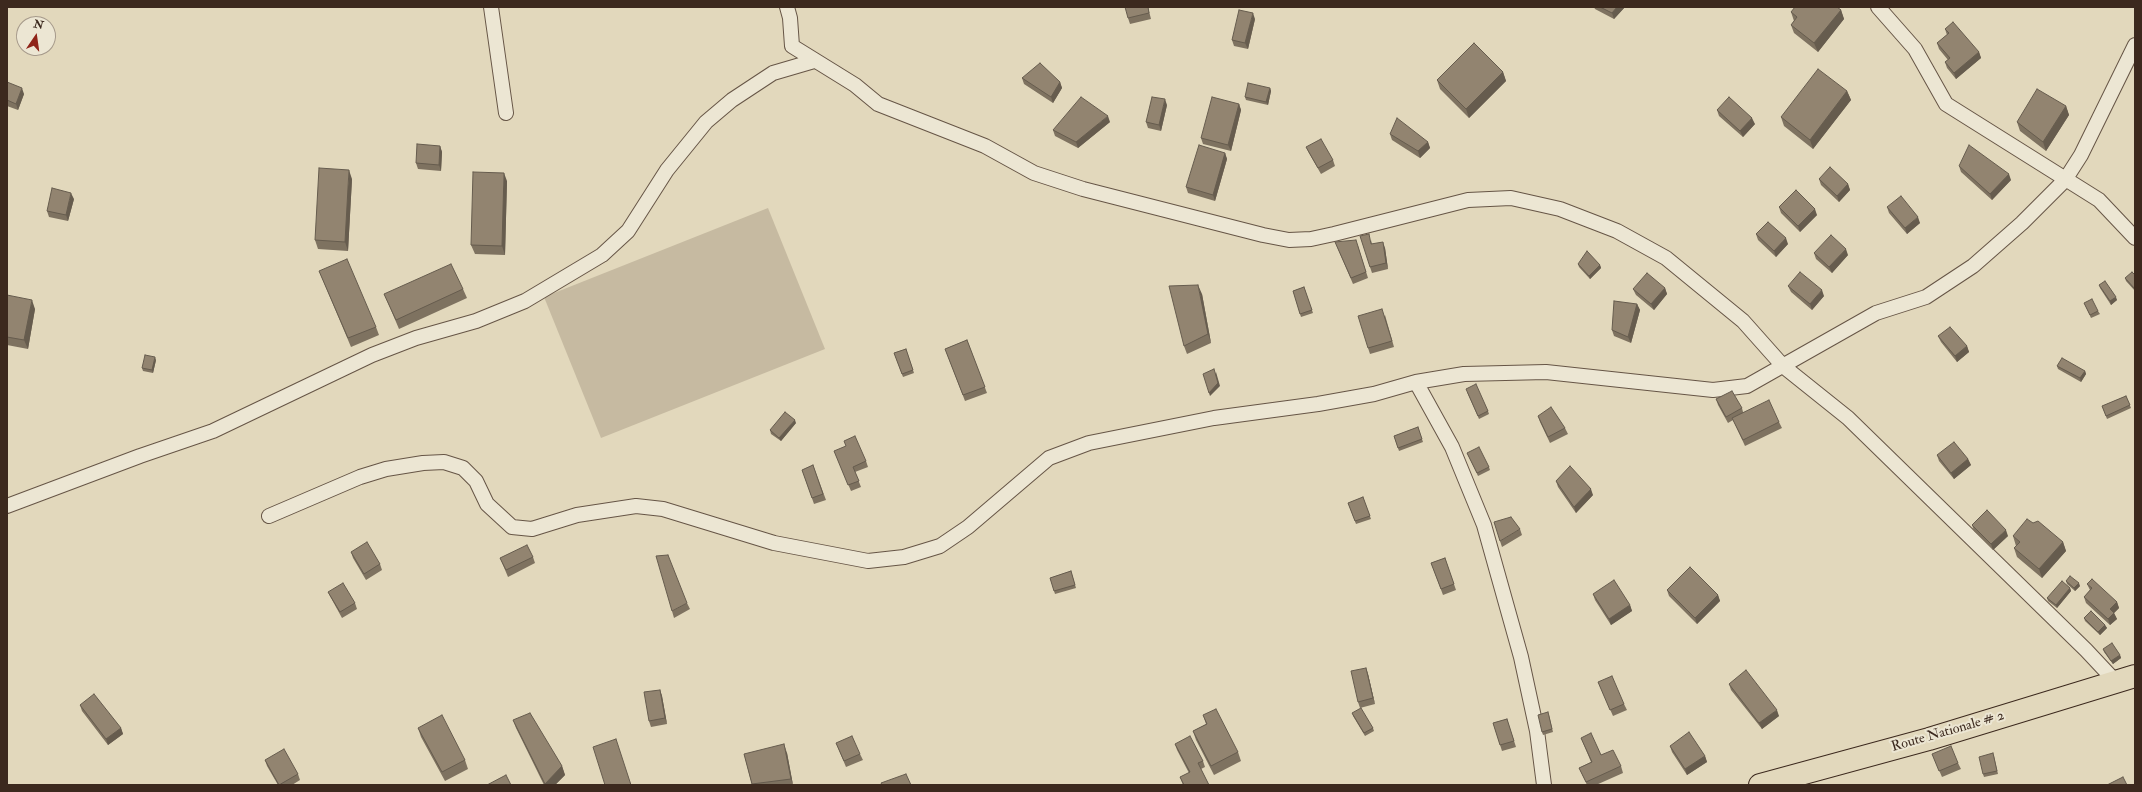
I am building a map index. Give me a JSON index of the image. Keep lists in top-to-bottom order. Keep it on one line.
{"streets":{"main road":["Route Nationale # 2"]},"north":"top"}
